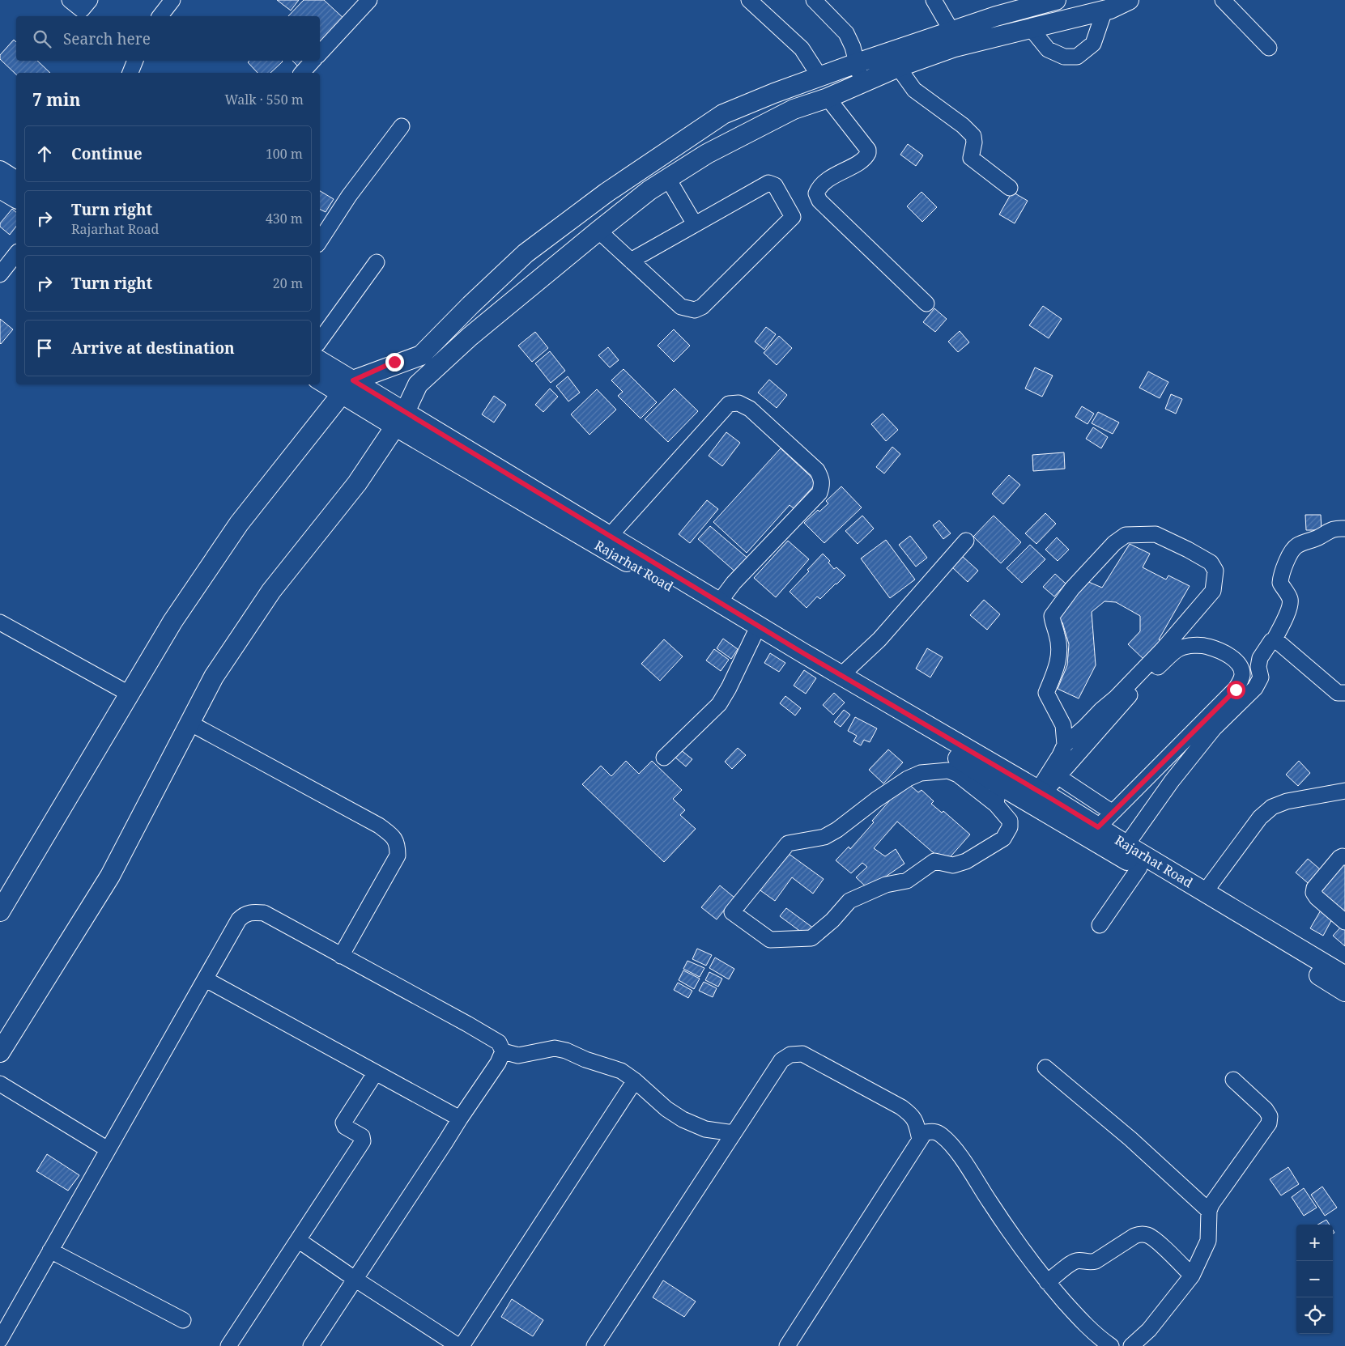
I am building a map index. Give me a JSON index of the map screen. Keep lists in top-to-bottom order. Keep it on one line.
{"streets":{"main road":["Rajarhat Road"]},"page":{"search":"Search here","heading":["7 min","Walk · 550 m"],"list":[["Continue","100 m"],["Turn right","Rajarhat Road","430 m"],["Turn right","20 m"],"Arrive at destination"],"map_buttons":["+","−"]}}
